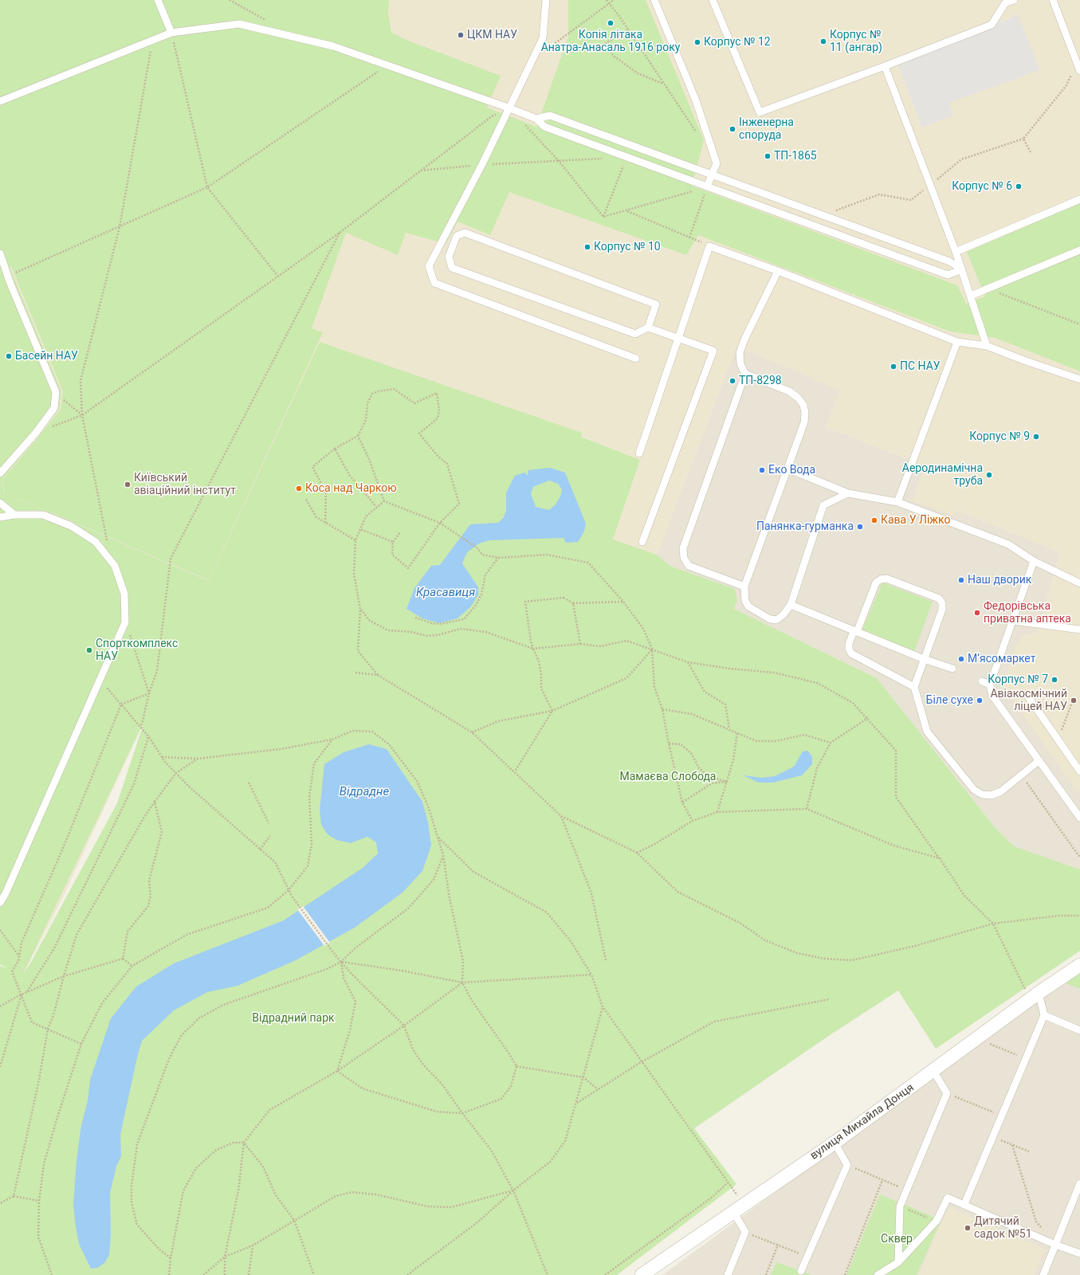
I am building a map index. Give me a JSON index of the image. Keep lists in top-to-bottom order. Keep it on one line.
{"streets":{"street":["вулиця Михайла Донця"]},"water":["Красавиця","Відрадне"],"parks":["Мамаєва Слобода","Відрадний парк","Сквер"],"places":["Копія літака Анатра-Анасаль 1916 року","ЦКМ НАУ","Корпус № 11 (ангар)","Корпус № 12","Інженерна споруда","ТП-1865","Корпус № 6","Корпус № 10","Басейн НАУ","ПС НАУ","ТП-8298","Корпус № 9","Еко Вода","Аеродинамічна труба","Київський авіаційний інститут","Коса над Чаркою","Кава У Ліжко","Панянка-гурманка","Наш дворик","Федорівська приватна аптека","Спорткомплекс НАУ","М’ясомаркет","Корпус № 7","Біле сухе","Авіакосмічний ліцей НАУ","Дитячий садок №51"]}
